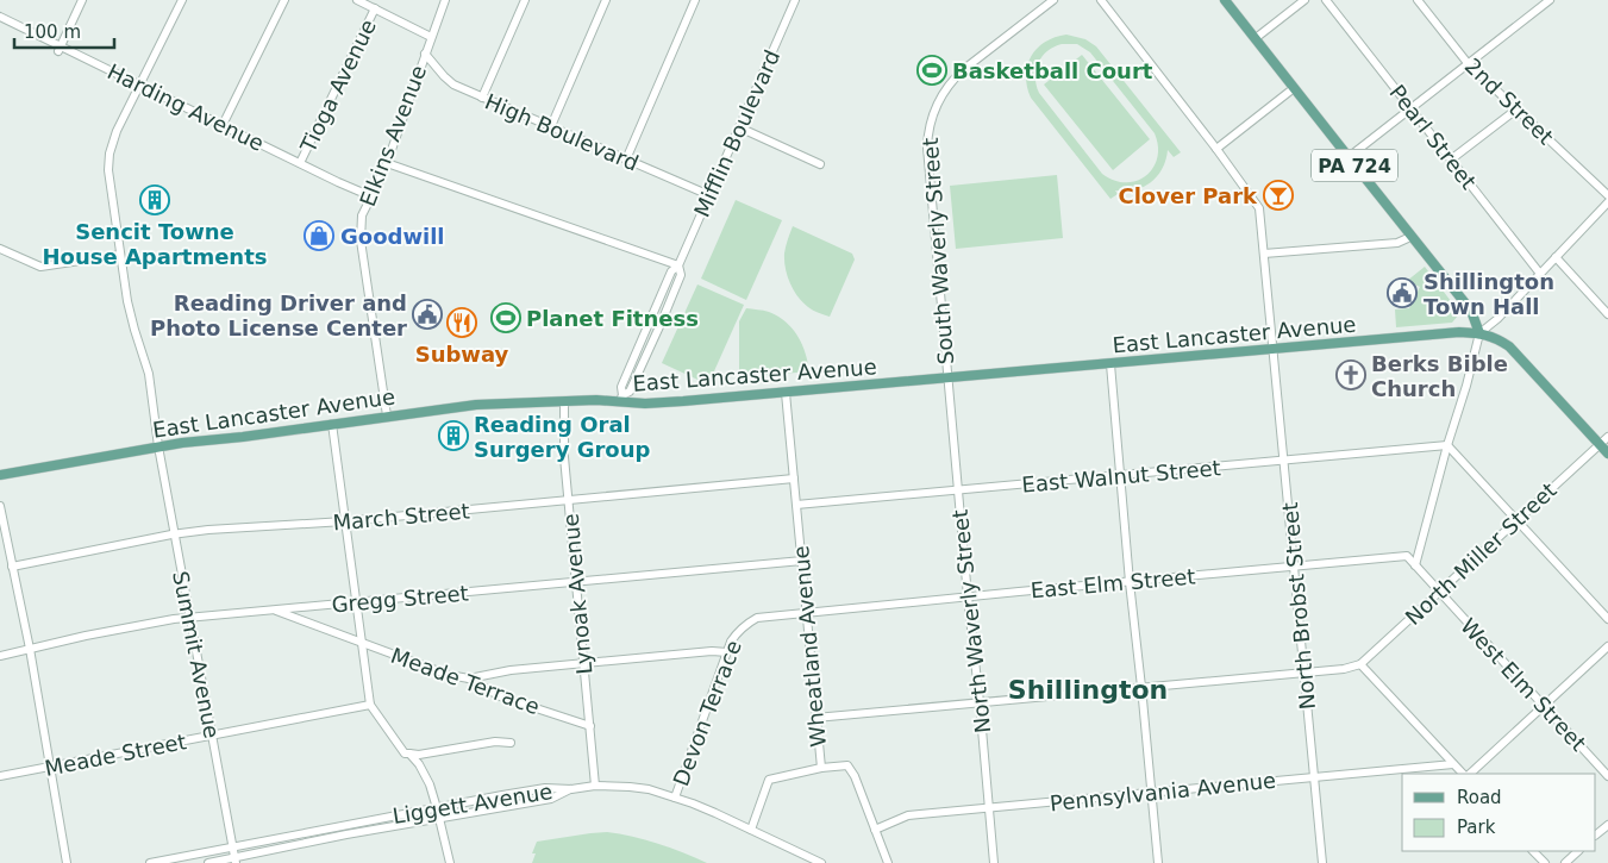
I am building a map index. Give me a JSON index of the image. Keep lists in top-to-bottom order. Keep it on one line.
{"streets":{"main road":["PA 724","East Lancaster Avenue"],"street":["Tioga Avenue","2nd Street","Harding Avenue","High Boulevard","Mifflin Boulevard","Elkins Avenue","Pearl Street","South Waverly Street","East Walnut Street","March Street","North Miller Street","East Elm Street","Lynoak Avenue","Gregg Street","North Brobst Street","North Waverly Street","Wheatland Avenue","Summit Avenue","Meade Terrace","West Elm Street","Devon Terrace","Meade Street","Pennsylvania Avenue","Liggett Avenue"]},"crossings":[["Tioga Avenue","Harding Avenue"],["Harding Avenue","Elkins Avenue"],["Harding Avenue","Summit Avenue"],["High Boulevard","Mifflin Boulevard"],["High Boulevard","Elkins Avenue"],["Mifflin Boulevard","East Lancaster Avenue"],["Elkins Avenue","East Lancaster Avenue"],["PA 724","East Lancaster Avenue"],["South Waverly Street","East Lancaster Avenue"],["South Waverly Street","North Waverly Street"],["East Lancaster Avenue","Lynoak Avenue"],["East Lancaster Avenue","North Brobst Street"],["East Lancaster Avenue","North Waverly Street"],["East Lancaster Avenue","Wheatland Avenue"],["East Lancaster Avenue","Summit Avenue"],["East Walnut Street","North Brobst Street"],["East Walnut Street","North Waverly Street"],["East Walnut Street","Wheatland Avenue"],["March Street","Lynoak Avenue"],["March Street","Wheatland Avenue"],["March Street","Summit Avenue"],["North Miller Street","West Elm Street"],["East Elm Street","North Brobst Street"],["East Elm Street","North Waverly Street"],["East Elm Street","Wheatland Avenue"],["East Elm Street","West Elm Street"],["East Elm Street","Devon Terrace"],["Lynoak Avenue","Gregg Street"],["Lynoak Avenue","Meade Terrace"],["Gregg Street","Wheatland Avenue"],["Gregg Street","Summit Avenue"],["Gregg Street","Meade Terrace"],["North Brobst Street","Pennsylvania Avenue"],["North Waverly Street","Pennsylvania Avenue"],["Wheatland Avenue","Devon Terrace"],["Wheatland Avenue","Pennsylvania Avenue"],["Summit Avenue","Meade Street"],["Summit Avenue","Liggett Avenue"]],"districts":["Shillington"],"places":{"sports":["Basketball Court","Planet Fitness"],"bar":["Clover Park"],"building":["Sencit Towne House Apartments","Reading Oral Surgery Group"],"shop":["Goodwill"],"public building":["Shillington Town Hall","Reading Driver and Photo License Center"],"restaurant":["Subway"],"church":["Berks Bible Church"]},"legend":["Road","Park"],"scale_bar":"100 m"}
